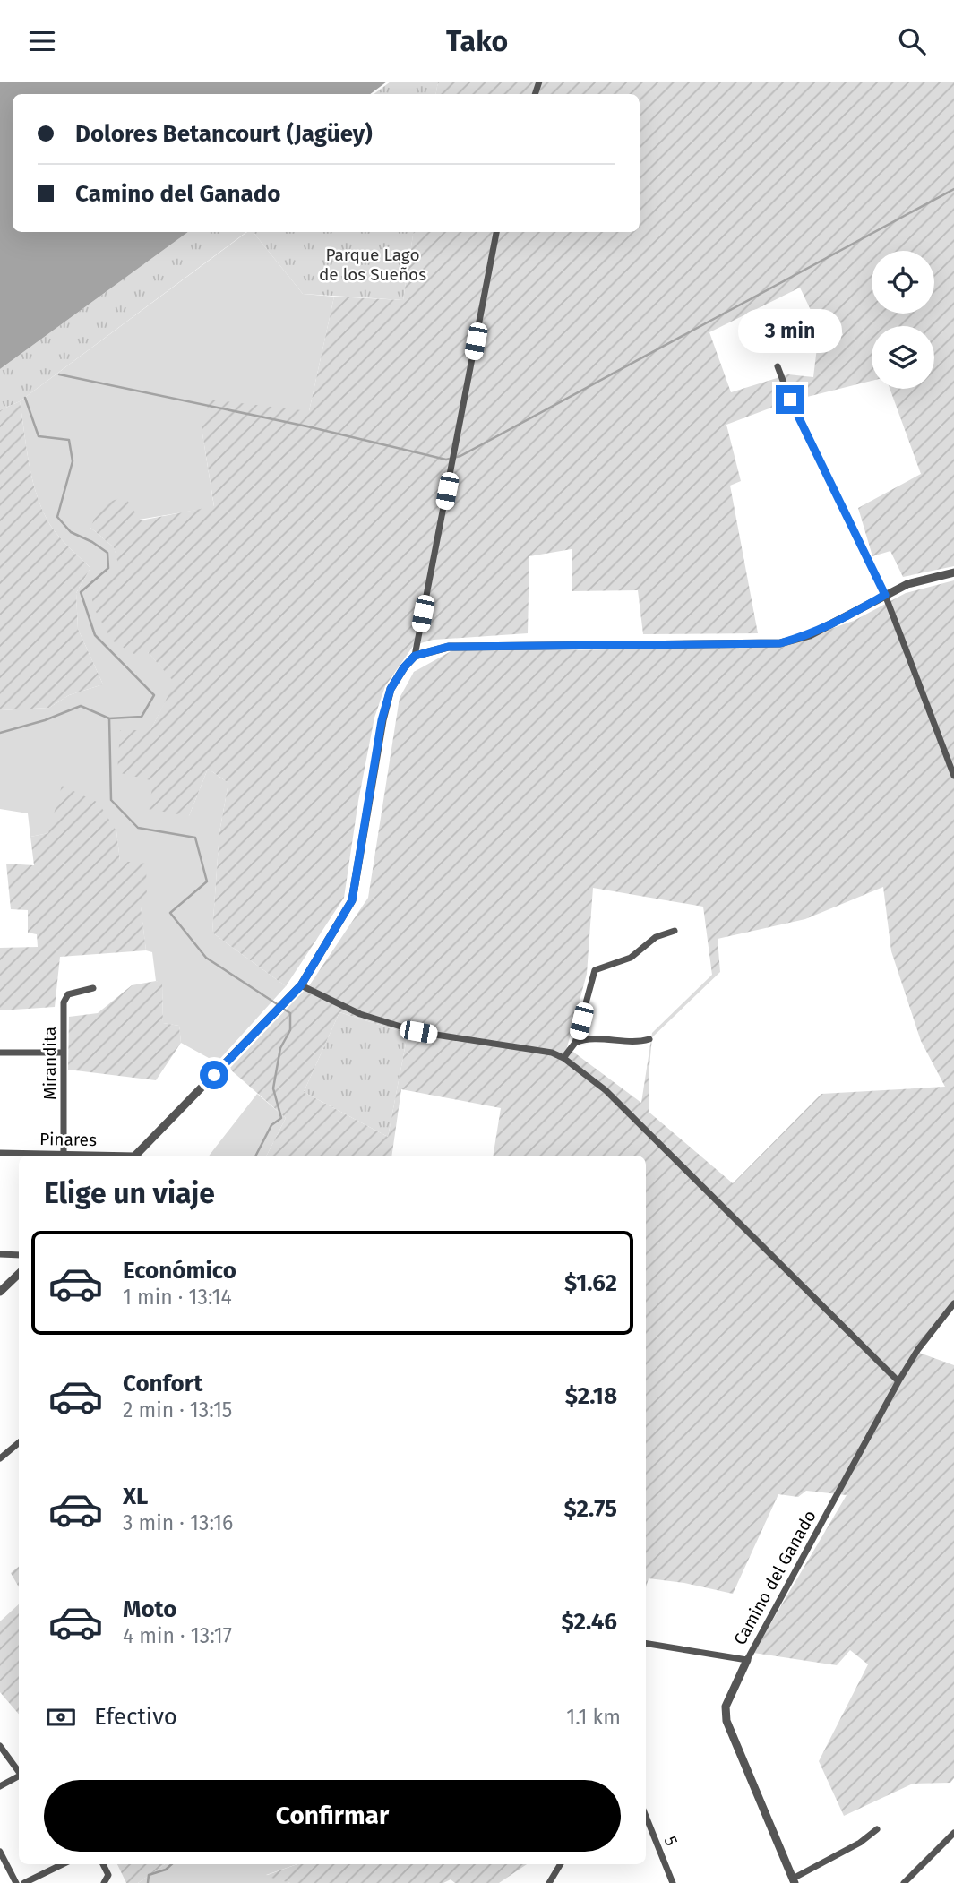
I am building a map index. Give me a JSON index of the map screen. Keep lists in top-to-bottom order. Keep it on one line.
{"streets":{"street":["Mirandita","Pinares","Camino del Ganado","5"]},"crossings":[["Mirandita","Pinares"]],"parks":["Parque Lago de los Sueños"],"page":{"header":"Tako","banner":["Dolores Betancourt (Jagüey)","Camino del Ganado"],"bubble":"3 min","heading":"Elige un viaje","list":[{"name":"Económico","note":"1 min · 13:14","value":"$1.62"},{"name":"Confort","note":"2 min · 13:15","value":"$2.18"},{"name":"XL","note":"3 min · 13:16","value":"$2.75"},{"name":"Moto","note":"4 min · 13:17","value":"$2.46"}],"pay":["Efectivo","1.1 km"],"buttons":"Confirmar"}}
